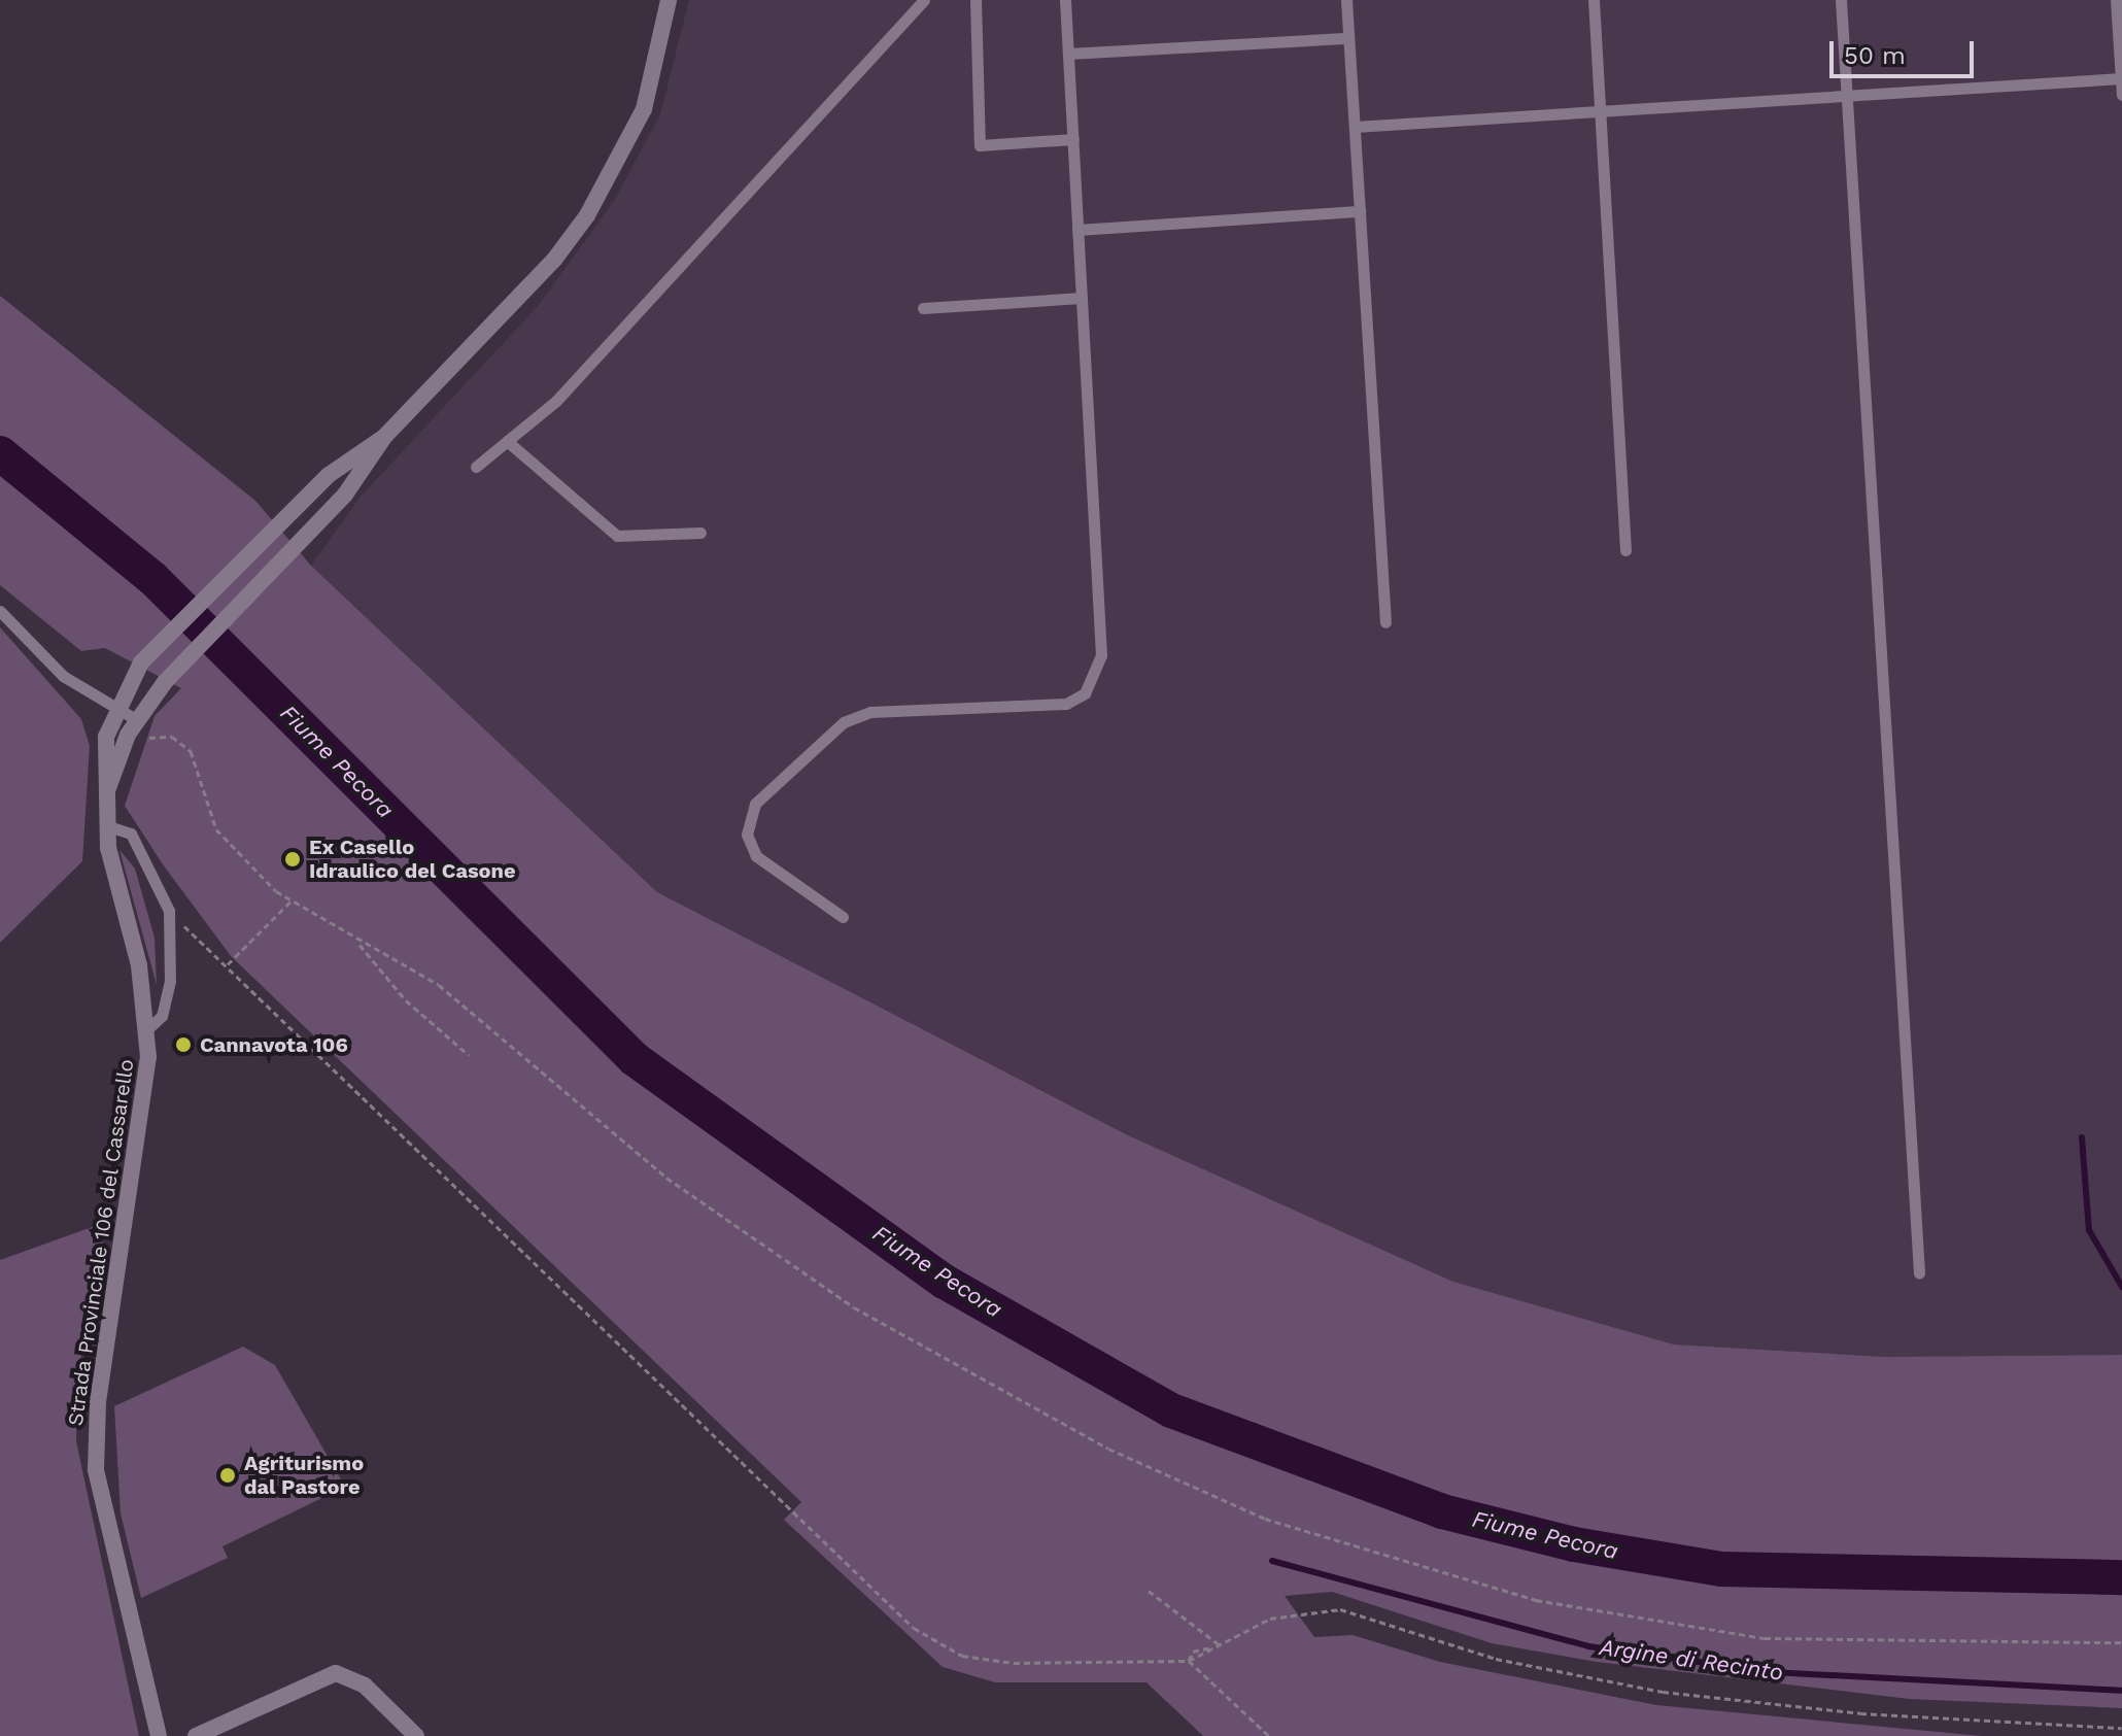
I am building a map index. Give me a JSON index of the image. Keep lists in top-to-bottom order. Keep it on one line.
{"streets":{"street":["Strada Provinciale 106 del Cassarello"]},"water":["Fiume Pecora","Argine di Recinto"],"places":["Ex Casello Idraulico del Casone","Cannavota 106","Agriturismo dal Pastore"],"scale_bar":"50 m"}
